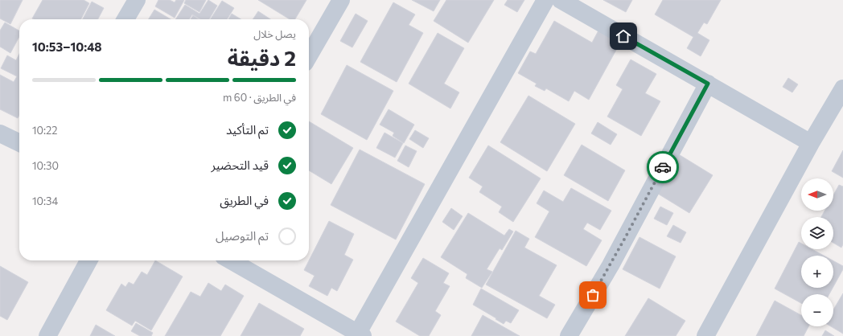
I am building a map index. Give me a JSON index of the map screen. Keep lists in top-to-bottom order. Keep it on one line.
{"north":"left","page":{"heading":["2 دقيقة","يصل خلال","10:48–10:53"],"bar":"في الطريق · 60 m","list":[["تم التأكيد","10:22"],["قيد التحضير","10:30"],["في الطريق","10:34"],"تم التوصيل"],"map_buttons":["+","−"]}}
